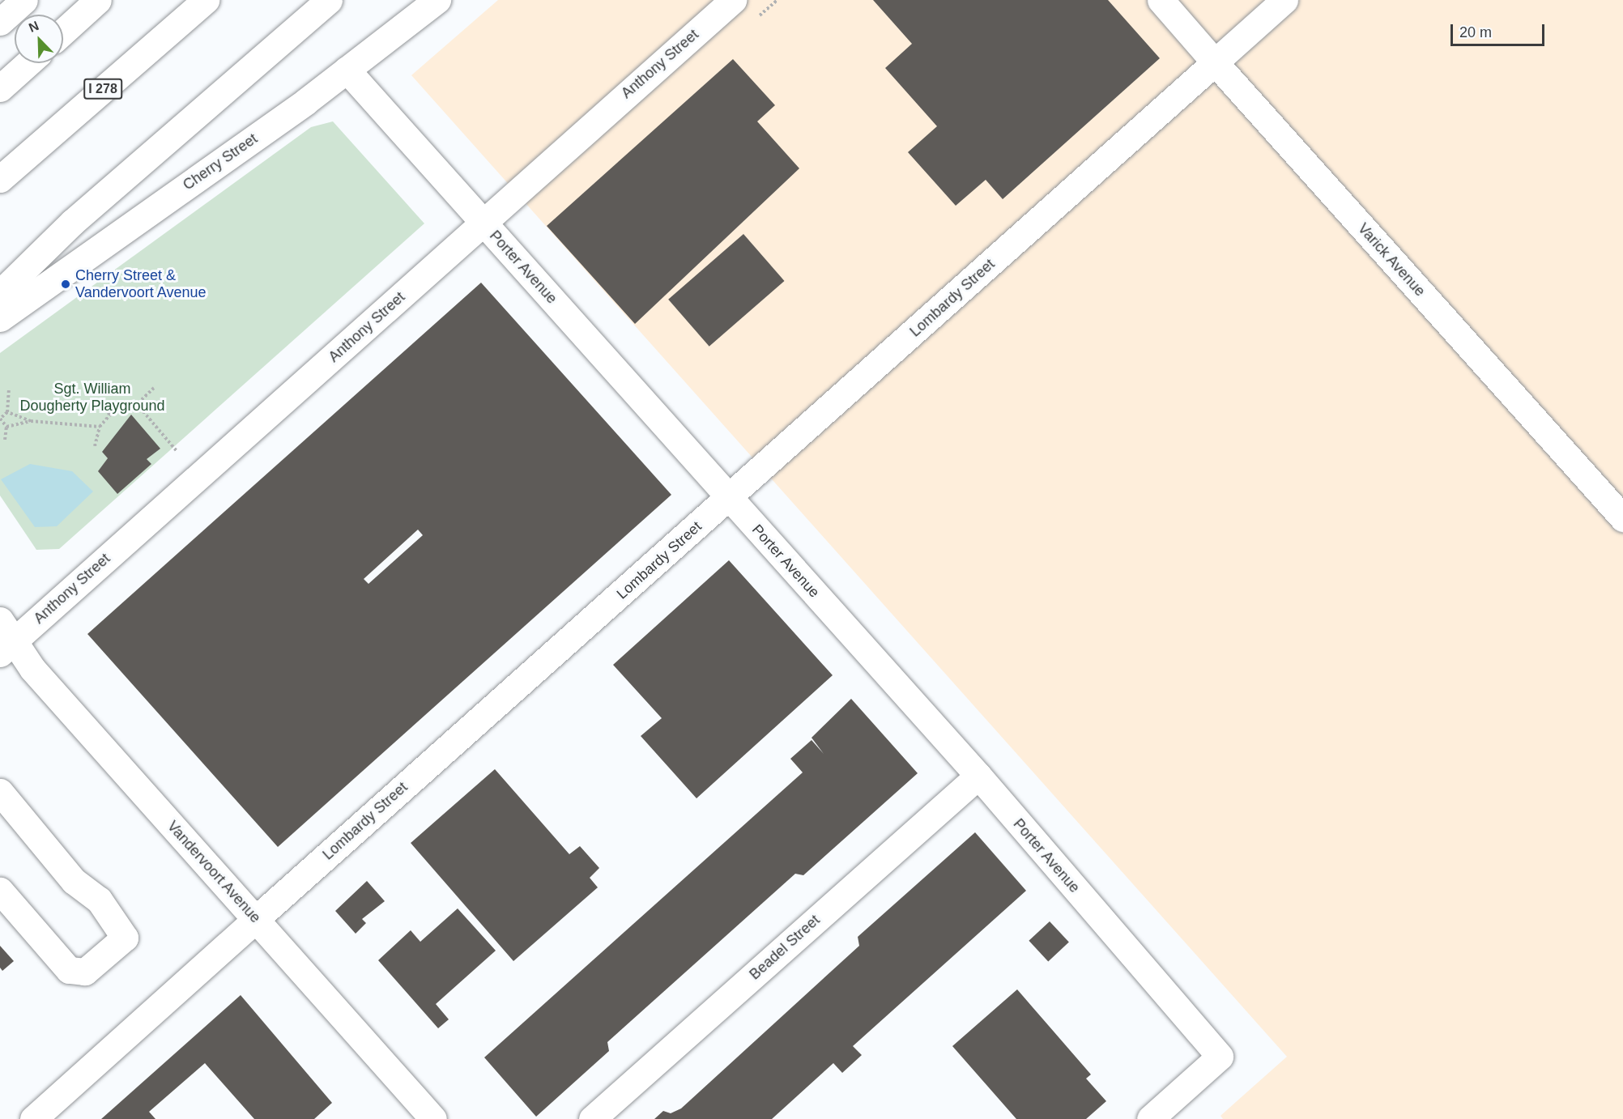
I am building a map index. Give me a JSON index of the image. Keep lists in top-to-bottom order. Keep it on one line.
{"streets":{"main road":["Anthony Street","I 278","Cherry Street","Varick Avenue","Porter Avenue","Lombardy Street","Vandervoort Avenue","Beadel Street"]},"crossings":[["Anthony Street","Porter Avenue"],["Anthony Street","Vandervoort Avenue"],["Cherry Street","Porter Avenue"],["Varick Avenue","Lombardy Street"],["Porter Avenue","Lombardy Street"],["Porter Avenue","Beadel Street"],["Lombardy Street","Vandervoort Avenue"]],"parks":["Sgt. William Dougherty Playground"],"places":["Cherry Street & Vandervoort Avenue"],"scale_bar":"20 m","north":"top left"}
